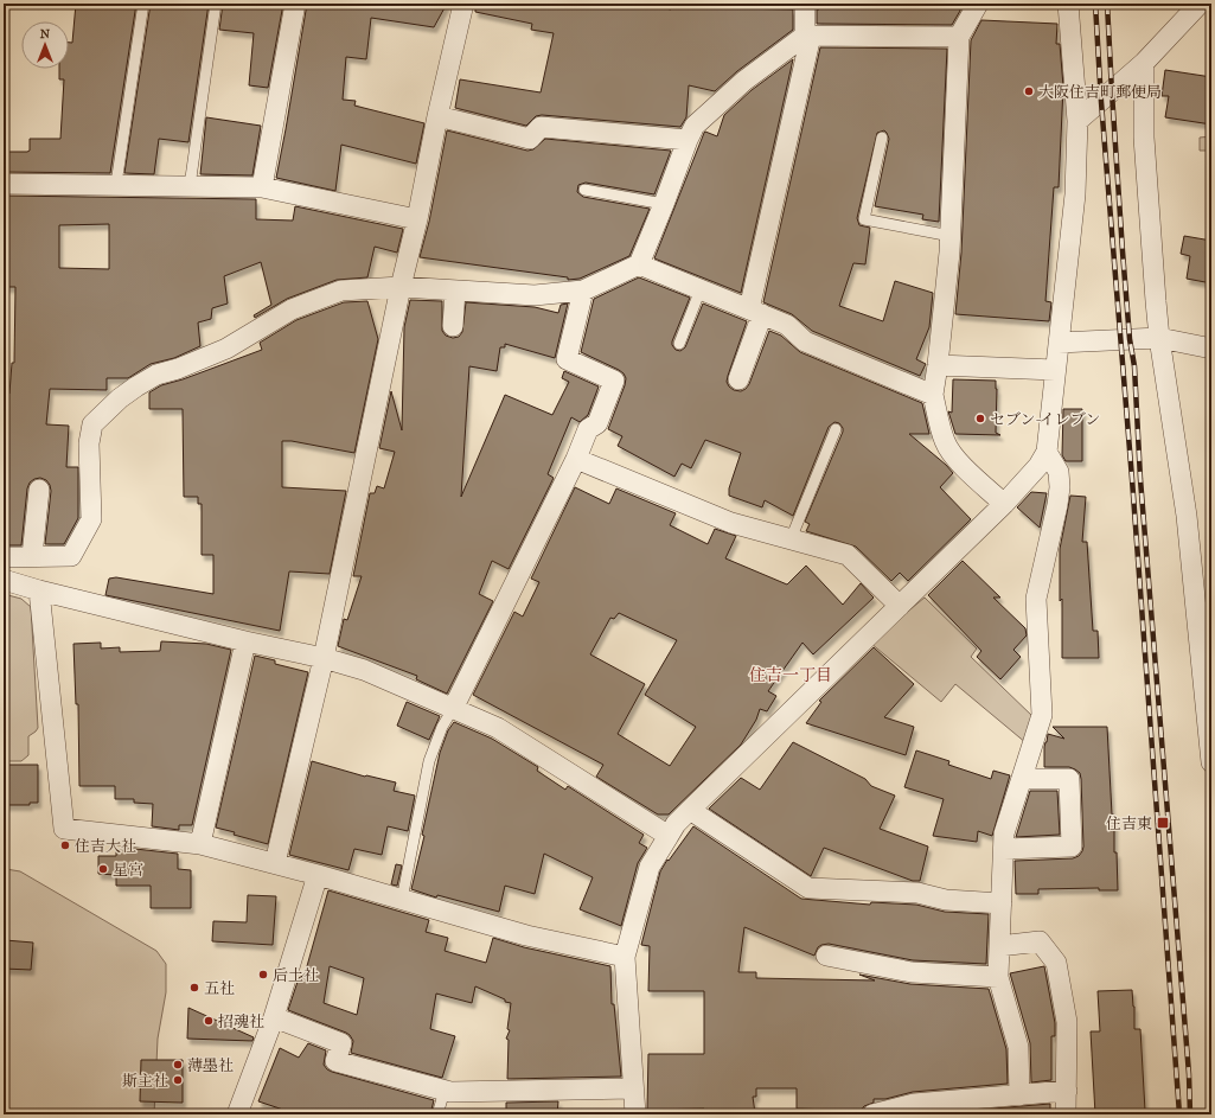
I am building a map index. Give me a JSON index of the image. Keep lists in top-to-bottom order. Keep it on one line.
{"districts":["住吉一丁目"],"places":{"other":["大阪住吉町郵便局","セブン-イレブン","住吉大社","星宮","后土社","五社","招魂社","薄墨社","斯主社"],"transit":["住吉東"]},"north":"top"}
